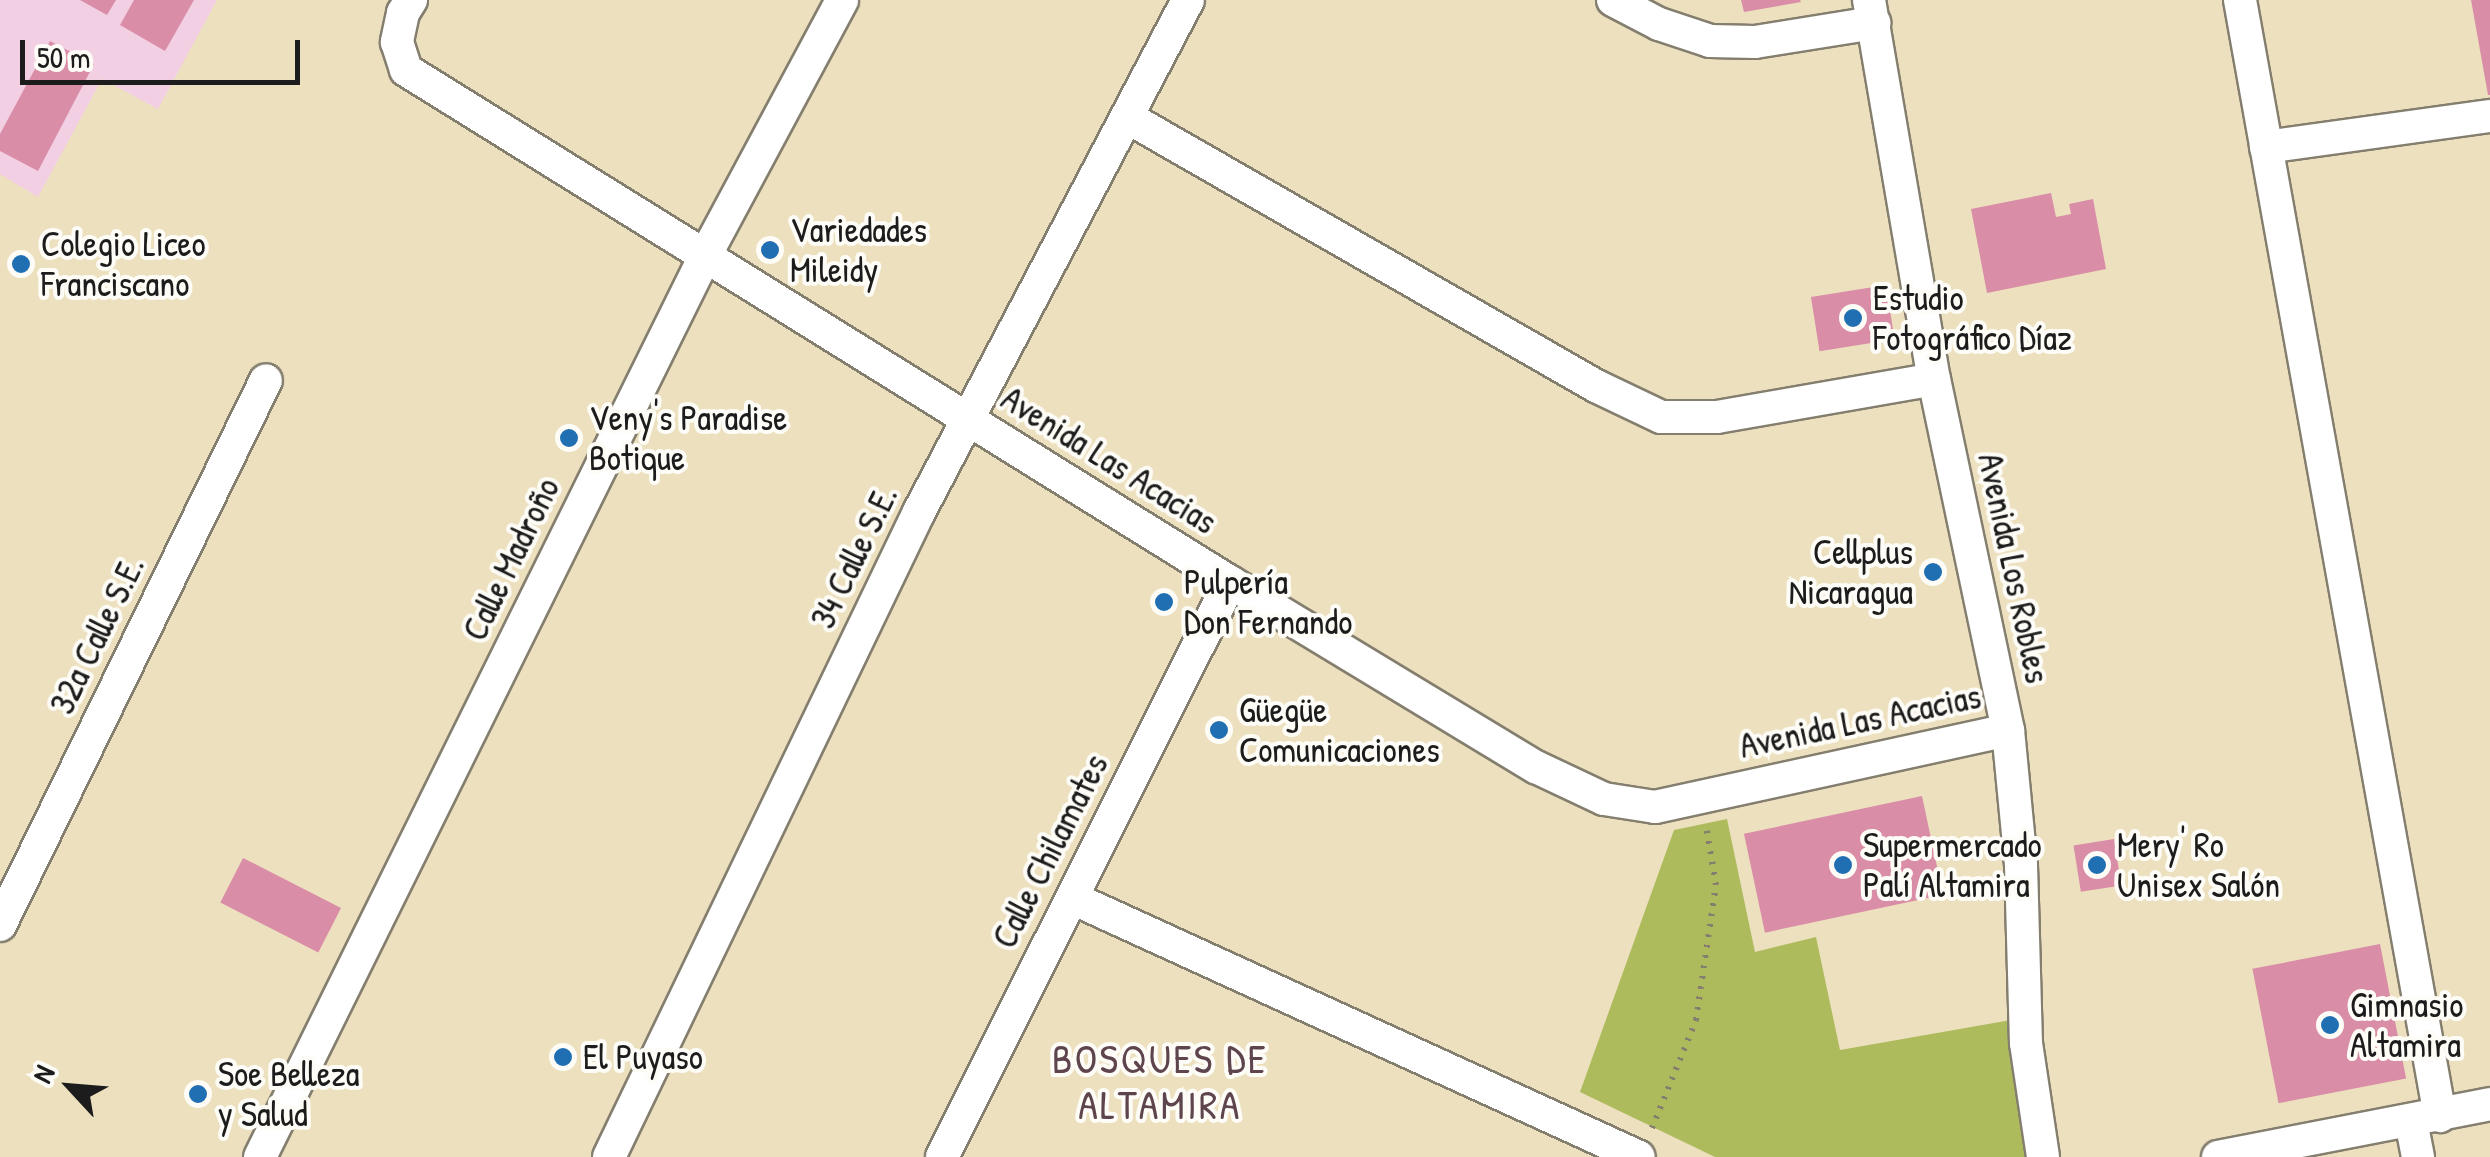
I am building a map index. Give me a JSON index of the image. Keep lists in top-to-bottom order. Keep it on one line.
{"streets":{"street":["Avenida Las Acacias","34 Calle S.E.","Calle Madroño","Avenida Los Robles","32a Calle S.E.","Calle Chilamates"]},"crossings":[["Avenida Las Acacias","34 Calle S.E."],["Avenida Las Acacias","Calle Madroño"],["Avenida Las Acacias","Avenida Los Robles"],["Avenida Las Acacias","Calle Chilamates"]],"districts":["BOSQUES DE ALTAMIRA"],"places":["Variedades Mileidy","Colegio Liceo Franciscano","Estudio Fotográfico Díaz","Veny's Paradise Botique","Cellplus Nicaragua","Pulpería Don Fernando","Güegüe Comunicaciones","Supermercado Palí Altamira","Mery' Ro Unisex Salón","Gimnasio Altamira","El Puyaso","Soe Belleza y Salud"],"scale_bar":"50 m","north":"top left"}
